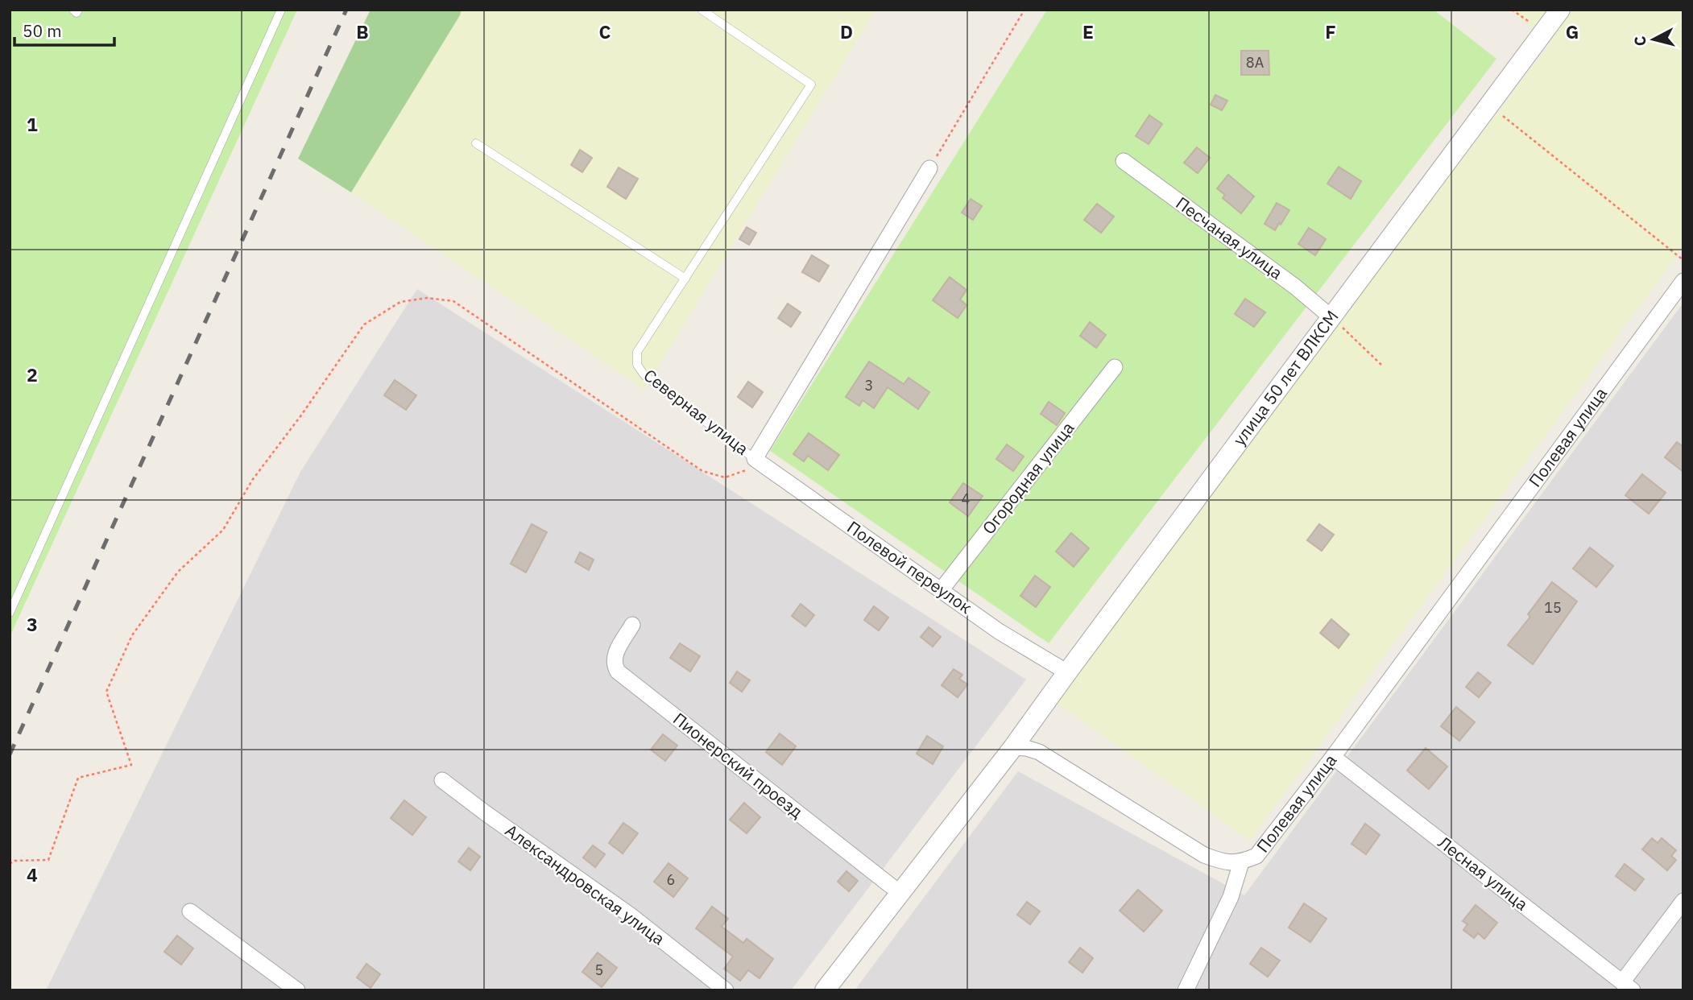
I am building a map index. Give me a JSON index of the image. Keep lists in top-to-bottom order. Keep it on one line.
{"streets":{"street":["Песчаная улица","улица 50 лет ВЛКСМ","Полевая улица","Огородная улица","Полевой переулок","Пионерский проезд","Лесная улица","Александровская улица"],"lane":["Северная улица"]},"crossings":[["Песчаная улица","улица 50 лет ВЛКСМ"],["улица 50 лет ВЛКСМ","Полевая улица"],["улица 50 лет ВЛКСМ","Полевой переулок"],["Северная улица","Полевой переулок"],["Полевая улица","Лесная улица"],["Огородная улица","Полевой переулок"]],"house_numbers":["8А","3","4","15","6","5"],"scale_bar":"50 m","north":"left","grid":{"columns":["B","C","D","E","F","G"],"rows":["1","2","3","4"]}}
